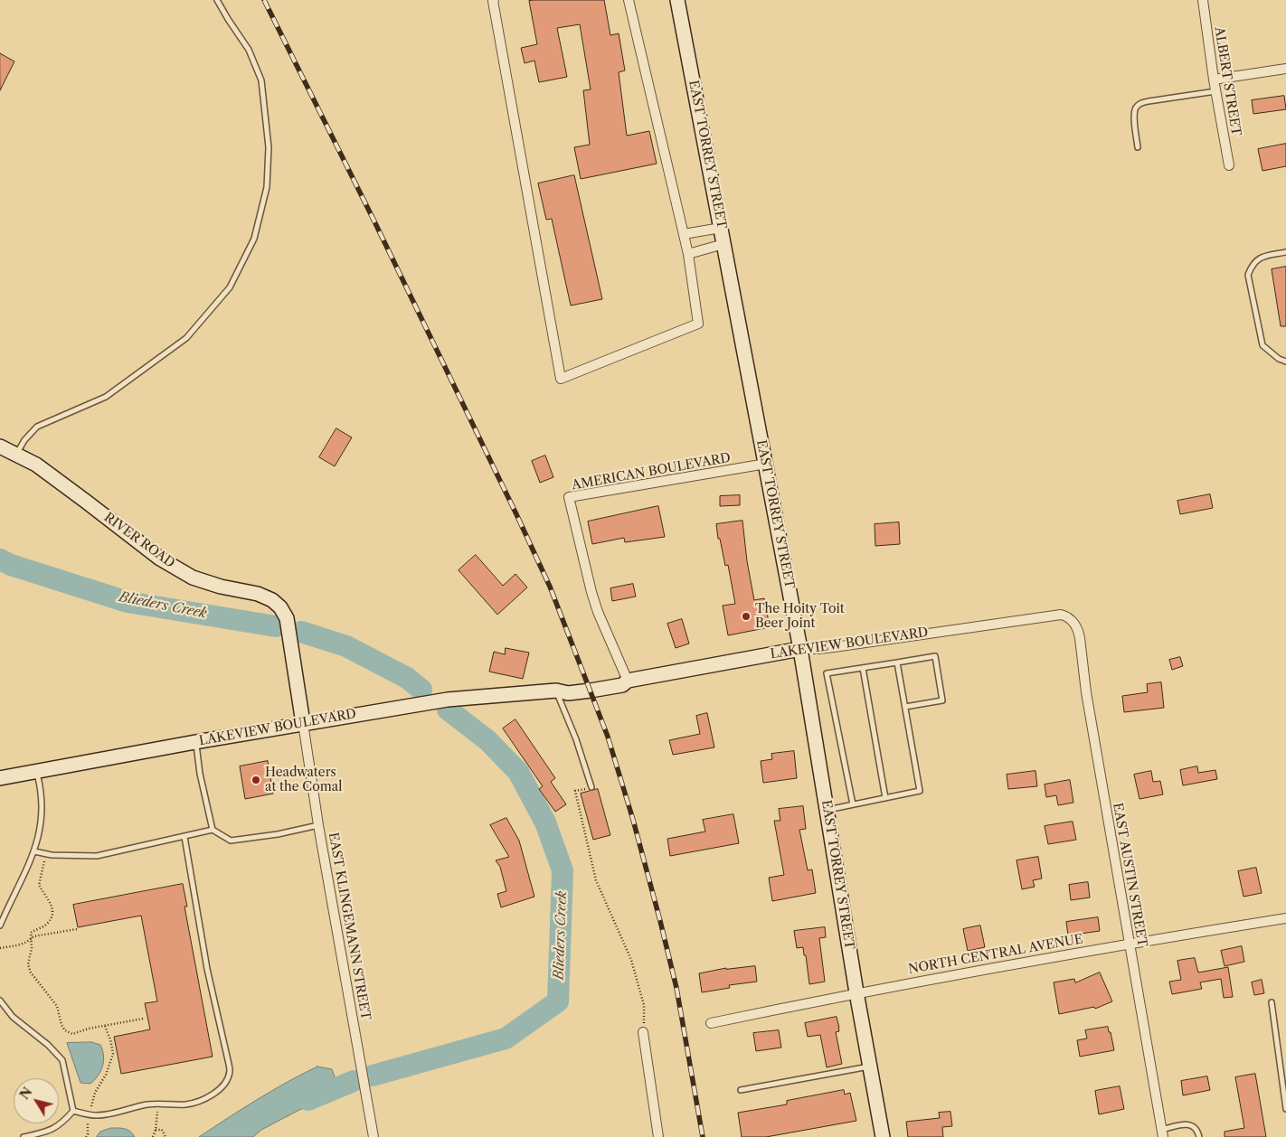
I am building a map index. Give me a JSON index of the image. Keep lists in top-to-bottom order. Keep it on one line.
{"streets":{"street":["ALBERT STREET","EAST TORREY STREET","AMERICAN BOULEVARD","RIVER ROAD","LAKEVIEW BOULEVARD","EAST AUSTIN STREET","EAST KLINGEMANN STREET","NORTH CENTRAL AVENUE"]},"crossings":[["EAST TORREY STREET","AMERICAN BOULEVARD"],["EAST TORREY STREET","LAKEVIEW BOULEVARD"],["EAST TORREY STREET","NORTH CENTRAL AVENUE"],["AMERICAN BOULEVARD","LAKEVIEW BOULEVARD"],["RIVER ROAD","LAKEVIEW BOULEVARD"],["RIVER ROAD","EAST KLINGEMANN STREET"],["LAKEVIEW BOULEVARD","EAST AUSTIN STREET"],["LAKEVIEW BOULEVARD","EAST KLINGEMANN STREET"],["EAST AUSTIN STREET","NORTH CENTRAL AVENUE"]],"water":["Blieders Creek"],"places":["The Hoity Toit Beer Joint","Headwaters at the Comal"],"north":"top left"}
